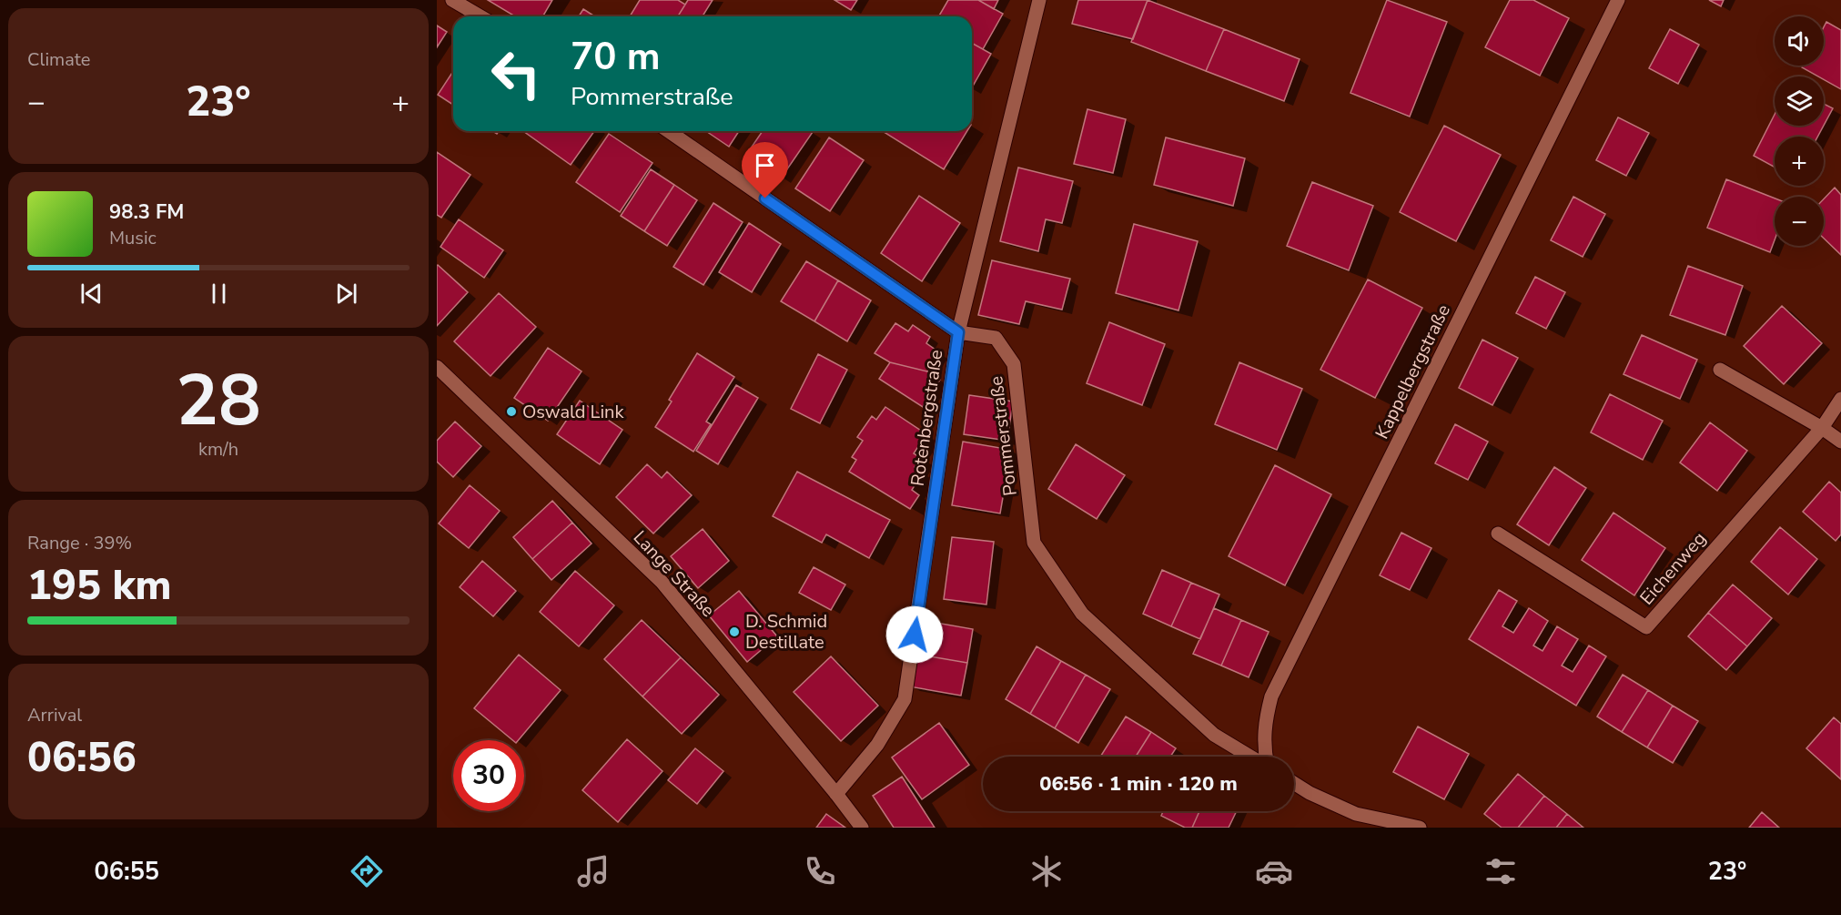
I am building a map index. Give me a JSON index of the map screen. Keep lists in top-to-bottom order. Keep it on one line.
{"streets":{"street":["Kappelbergstraße","Rotenbergstraße","Pommerstraße","Eichenweg","Lange Straße"]},"crossings":[["Rotenbergstraße","Pommerstraße"],["Rotenbergstraße","Lange Straße"]],"places":["Oswald Link","D. Schmid Destillate"],"page":{"tile":["Climate",["28","km/h"],["Range · 39%","195 km"],["Arrival","06:56"]],"map_buttons":["+","−"],"turn":["70 m","Pommerstraße"],"heat":["−","23°","+"],"song":["98.3 FM","Music"],"limit":"30","trip":"06:56 · 1 min · 120 m","tabs":["06:55","23°"]}}
